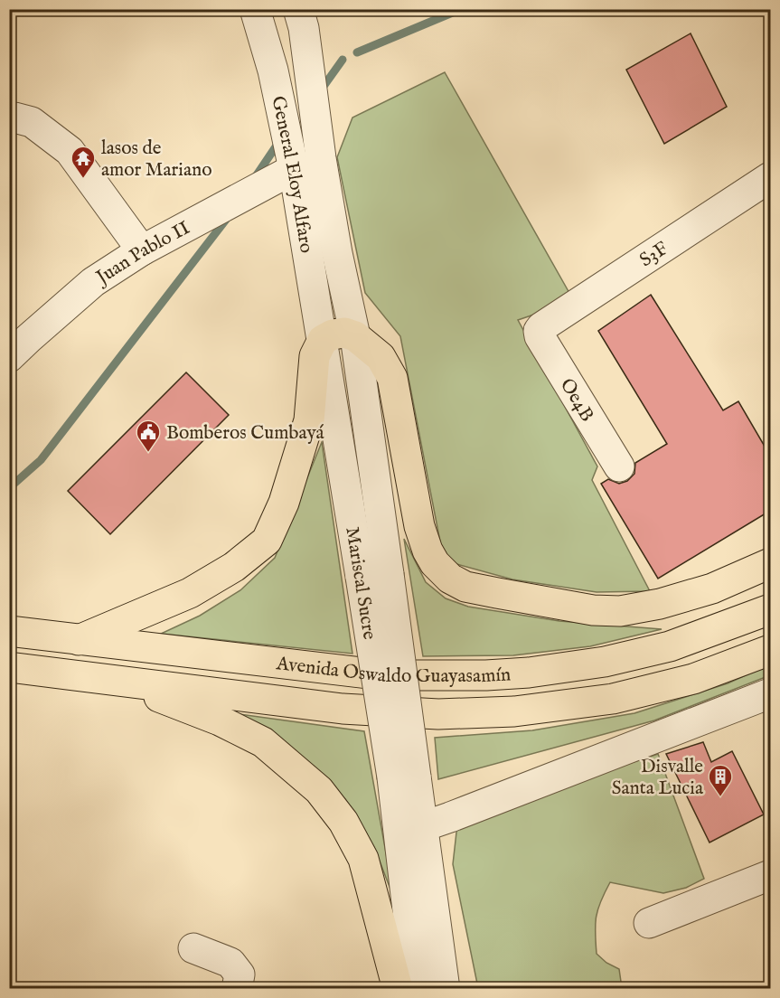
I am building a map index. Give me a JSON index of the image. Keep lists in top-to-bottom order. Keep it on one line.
{"streets":{"main road":["Avenida Oswaldo Guayasamín"],"street":["General Eloy Alfaro","Juan Pablo II","S3F","Oe4B","Mariscal Sucre"]},"crossings":[["General Eloy Alfaro","Juan Pablo II"],["General Eloy Alfaro","Mariscal Sucre"],["S3F","Oe4B"]],"places":{"temple":["lasos de amor Mariano"],"public building":["Bomberos Cumbayá"],"building":["Disvalle Santa Lucia"]}}
